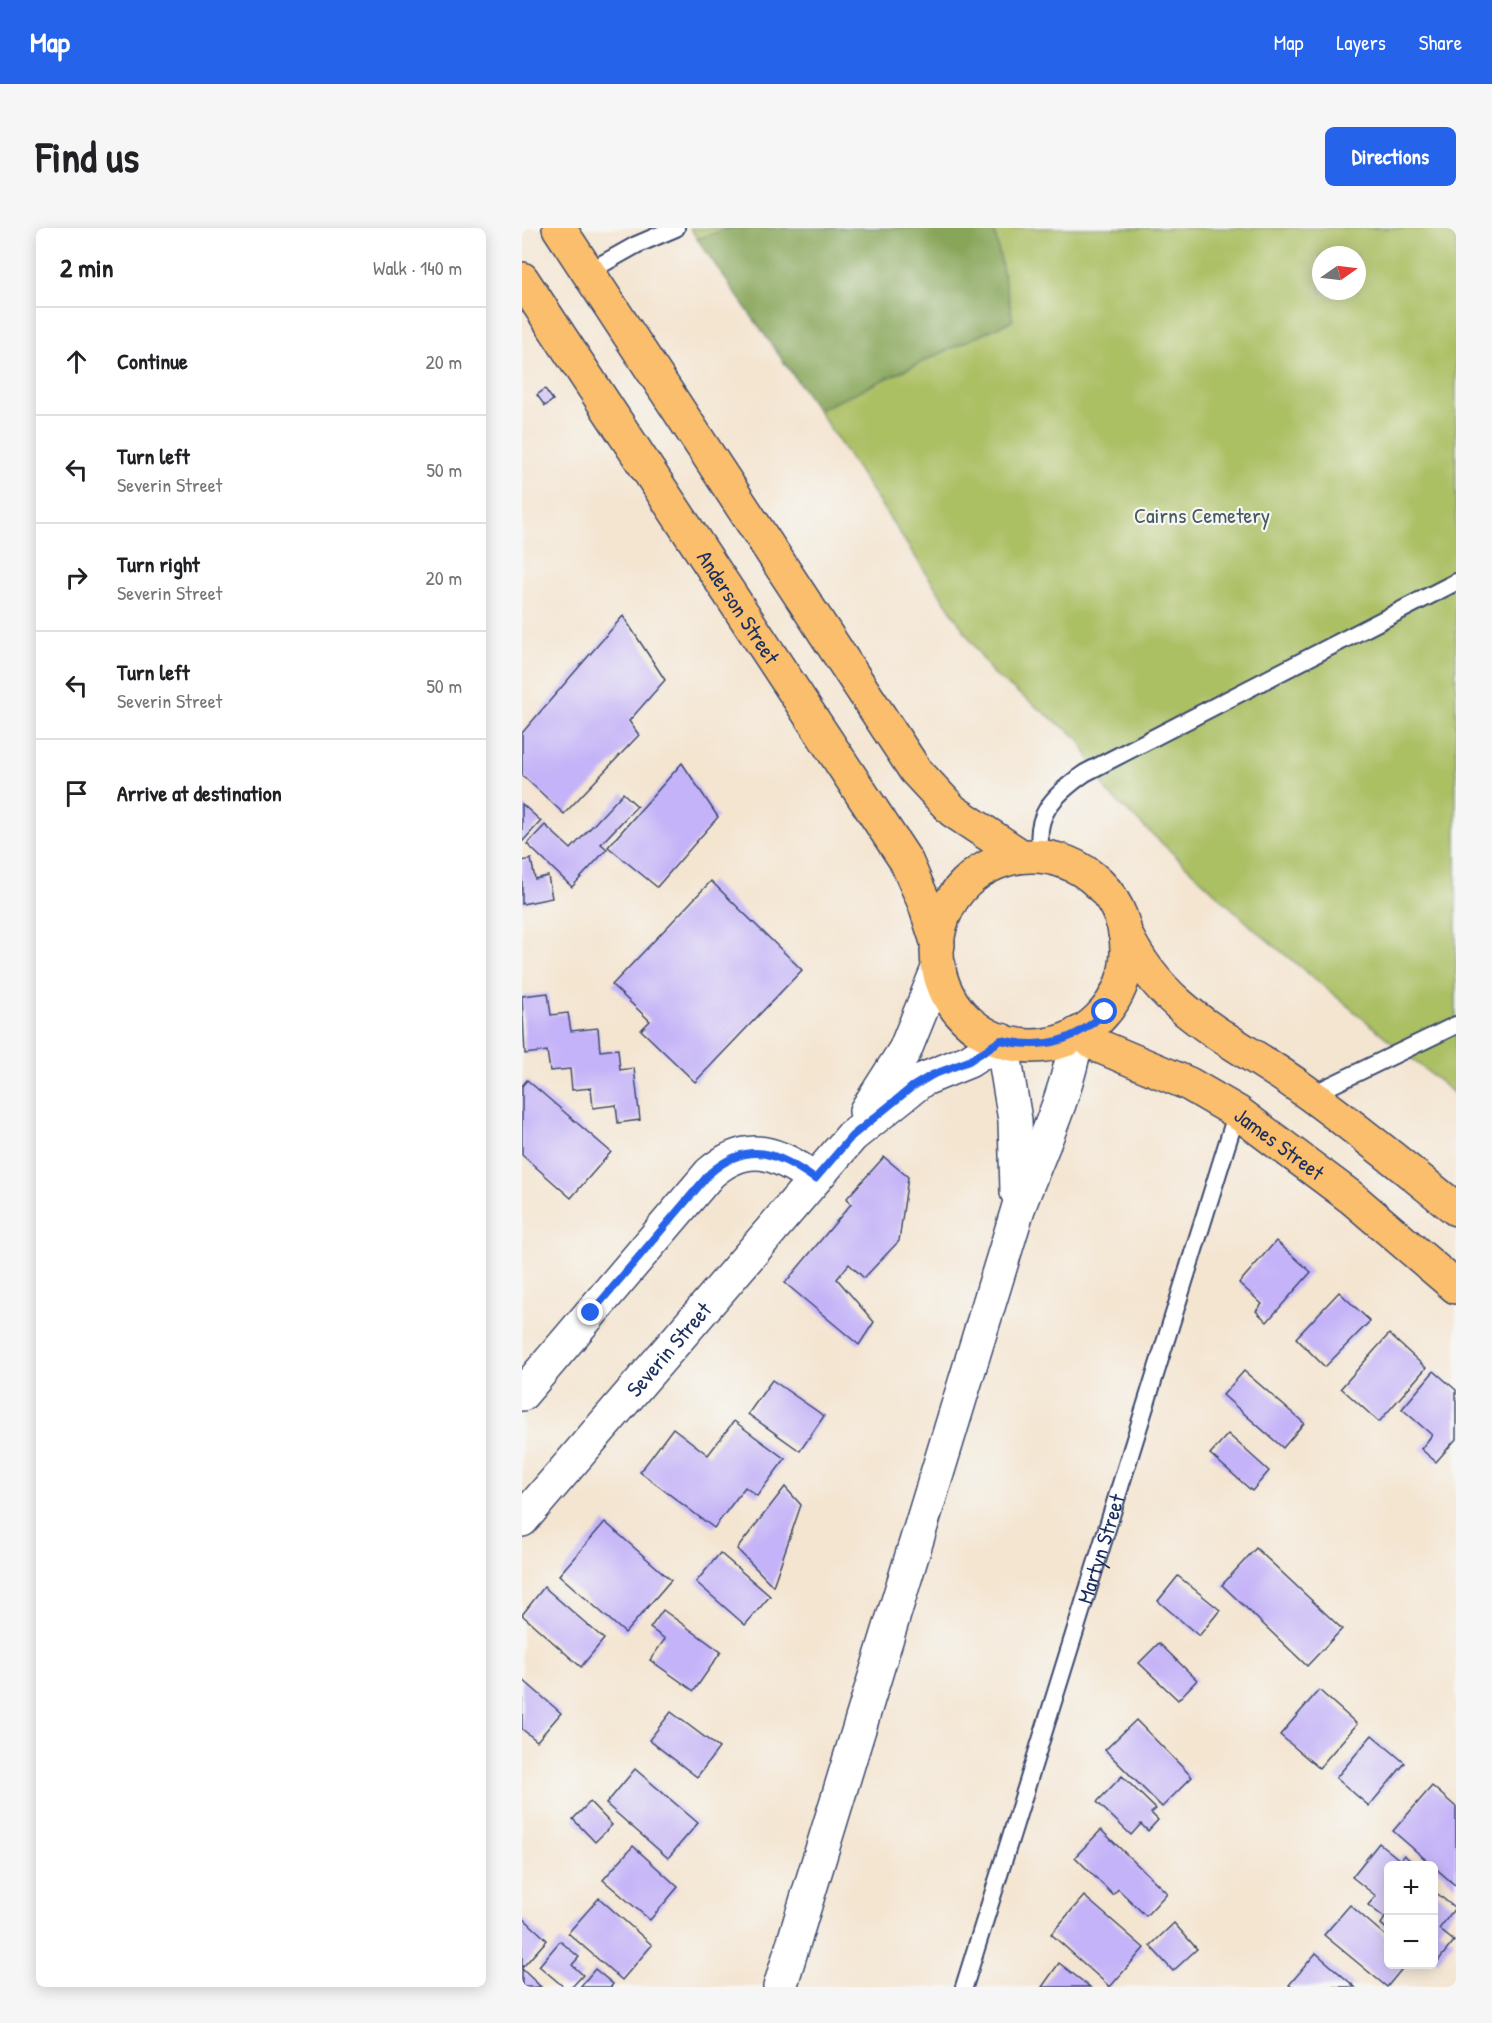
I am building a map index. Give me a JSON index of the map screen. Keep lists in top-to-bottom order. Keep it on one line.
{"streets":{"main road":["Anderson Street","James Street"],"street":["Severin Street"],"lane":["Martyn Street"]},"crossings":[["Anderson Street","James Street"],["Anderson Street","Severin Street"],["James Street","Severin Street"],["James Street","Martyn Street"]],"parks":["Cairns Cemetery"],"north":"right","page":{"header":"Map","nav":["Map","Layers","Share"],"buttons":"Directions","title":"Find us","heading":["2 min","Walk · 140 m"],"list":[["Continue","20 m"],["Turn left","Severin Street","50 m"],["Turn right","Severin Street","20 m"],["Turn left","Severin Street","50 m"],"Arrive at destination"],"map_buttons":["+","−"]}}
